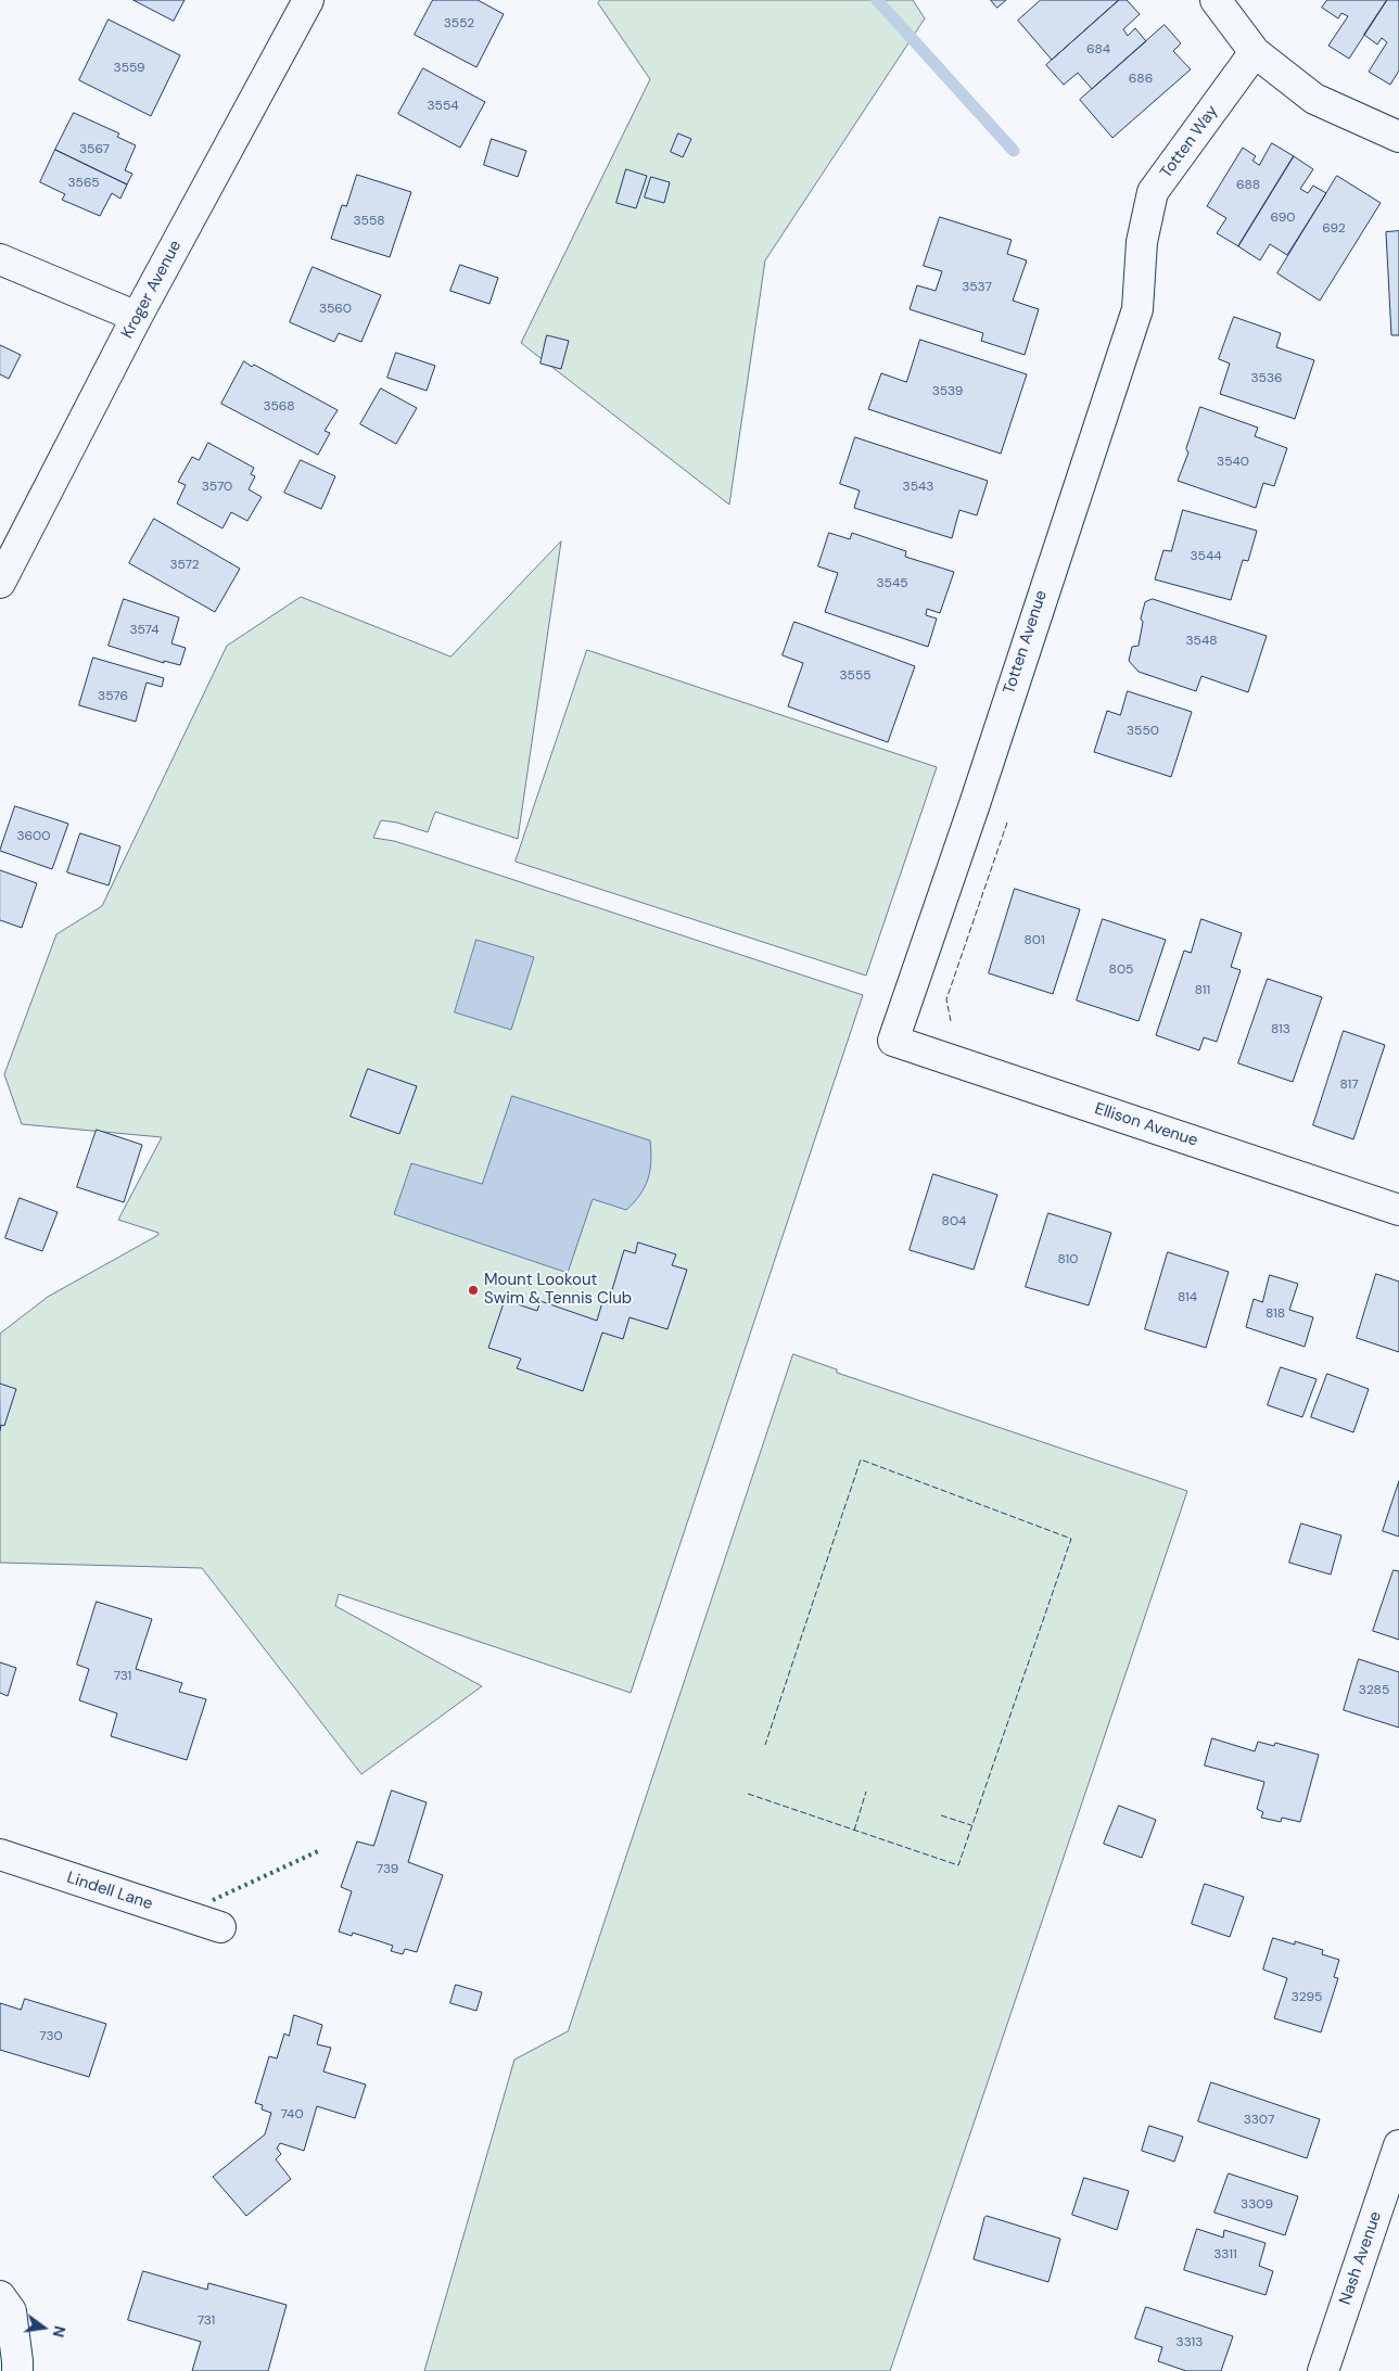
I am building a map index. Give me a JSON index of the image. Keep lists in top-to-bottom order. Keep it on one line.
{"streets":{"street":["Totten Way","Kroger Avenue","Totten Avenue","Ellison Avenue","Lindell Lane","Nash Avenue"]},"crossings":[["Totten Way","Totten Avenue"],["Totten Avenue","Ellison Avenue"]],"places":["Mount Lookout Swim & Tennis Club"],"house_numbers":["3552","684","3559","686","3554","3567","3565","688","690","3558","692","3537","3560","3536","3539","3568","3540","3570","3543","3544","3572","3545","3574","3548","3555","3576","3550","3600","801","805","811","813","817","804","810","814","818","731","3285","739","3295","730","740","3307","3309","3311","731","3313"],"north":"right"}
